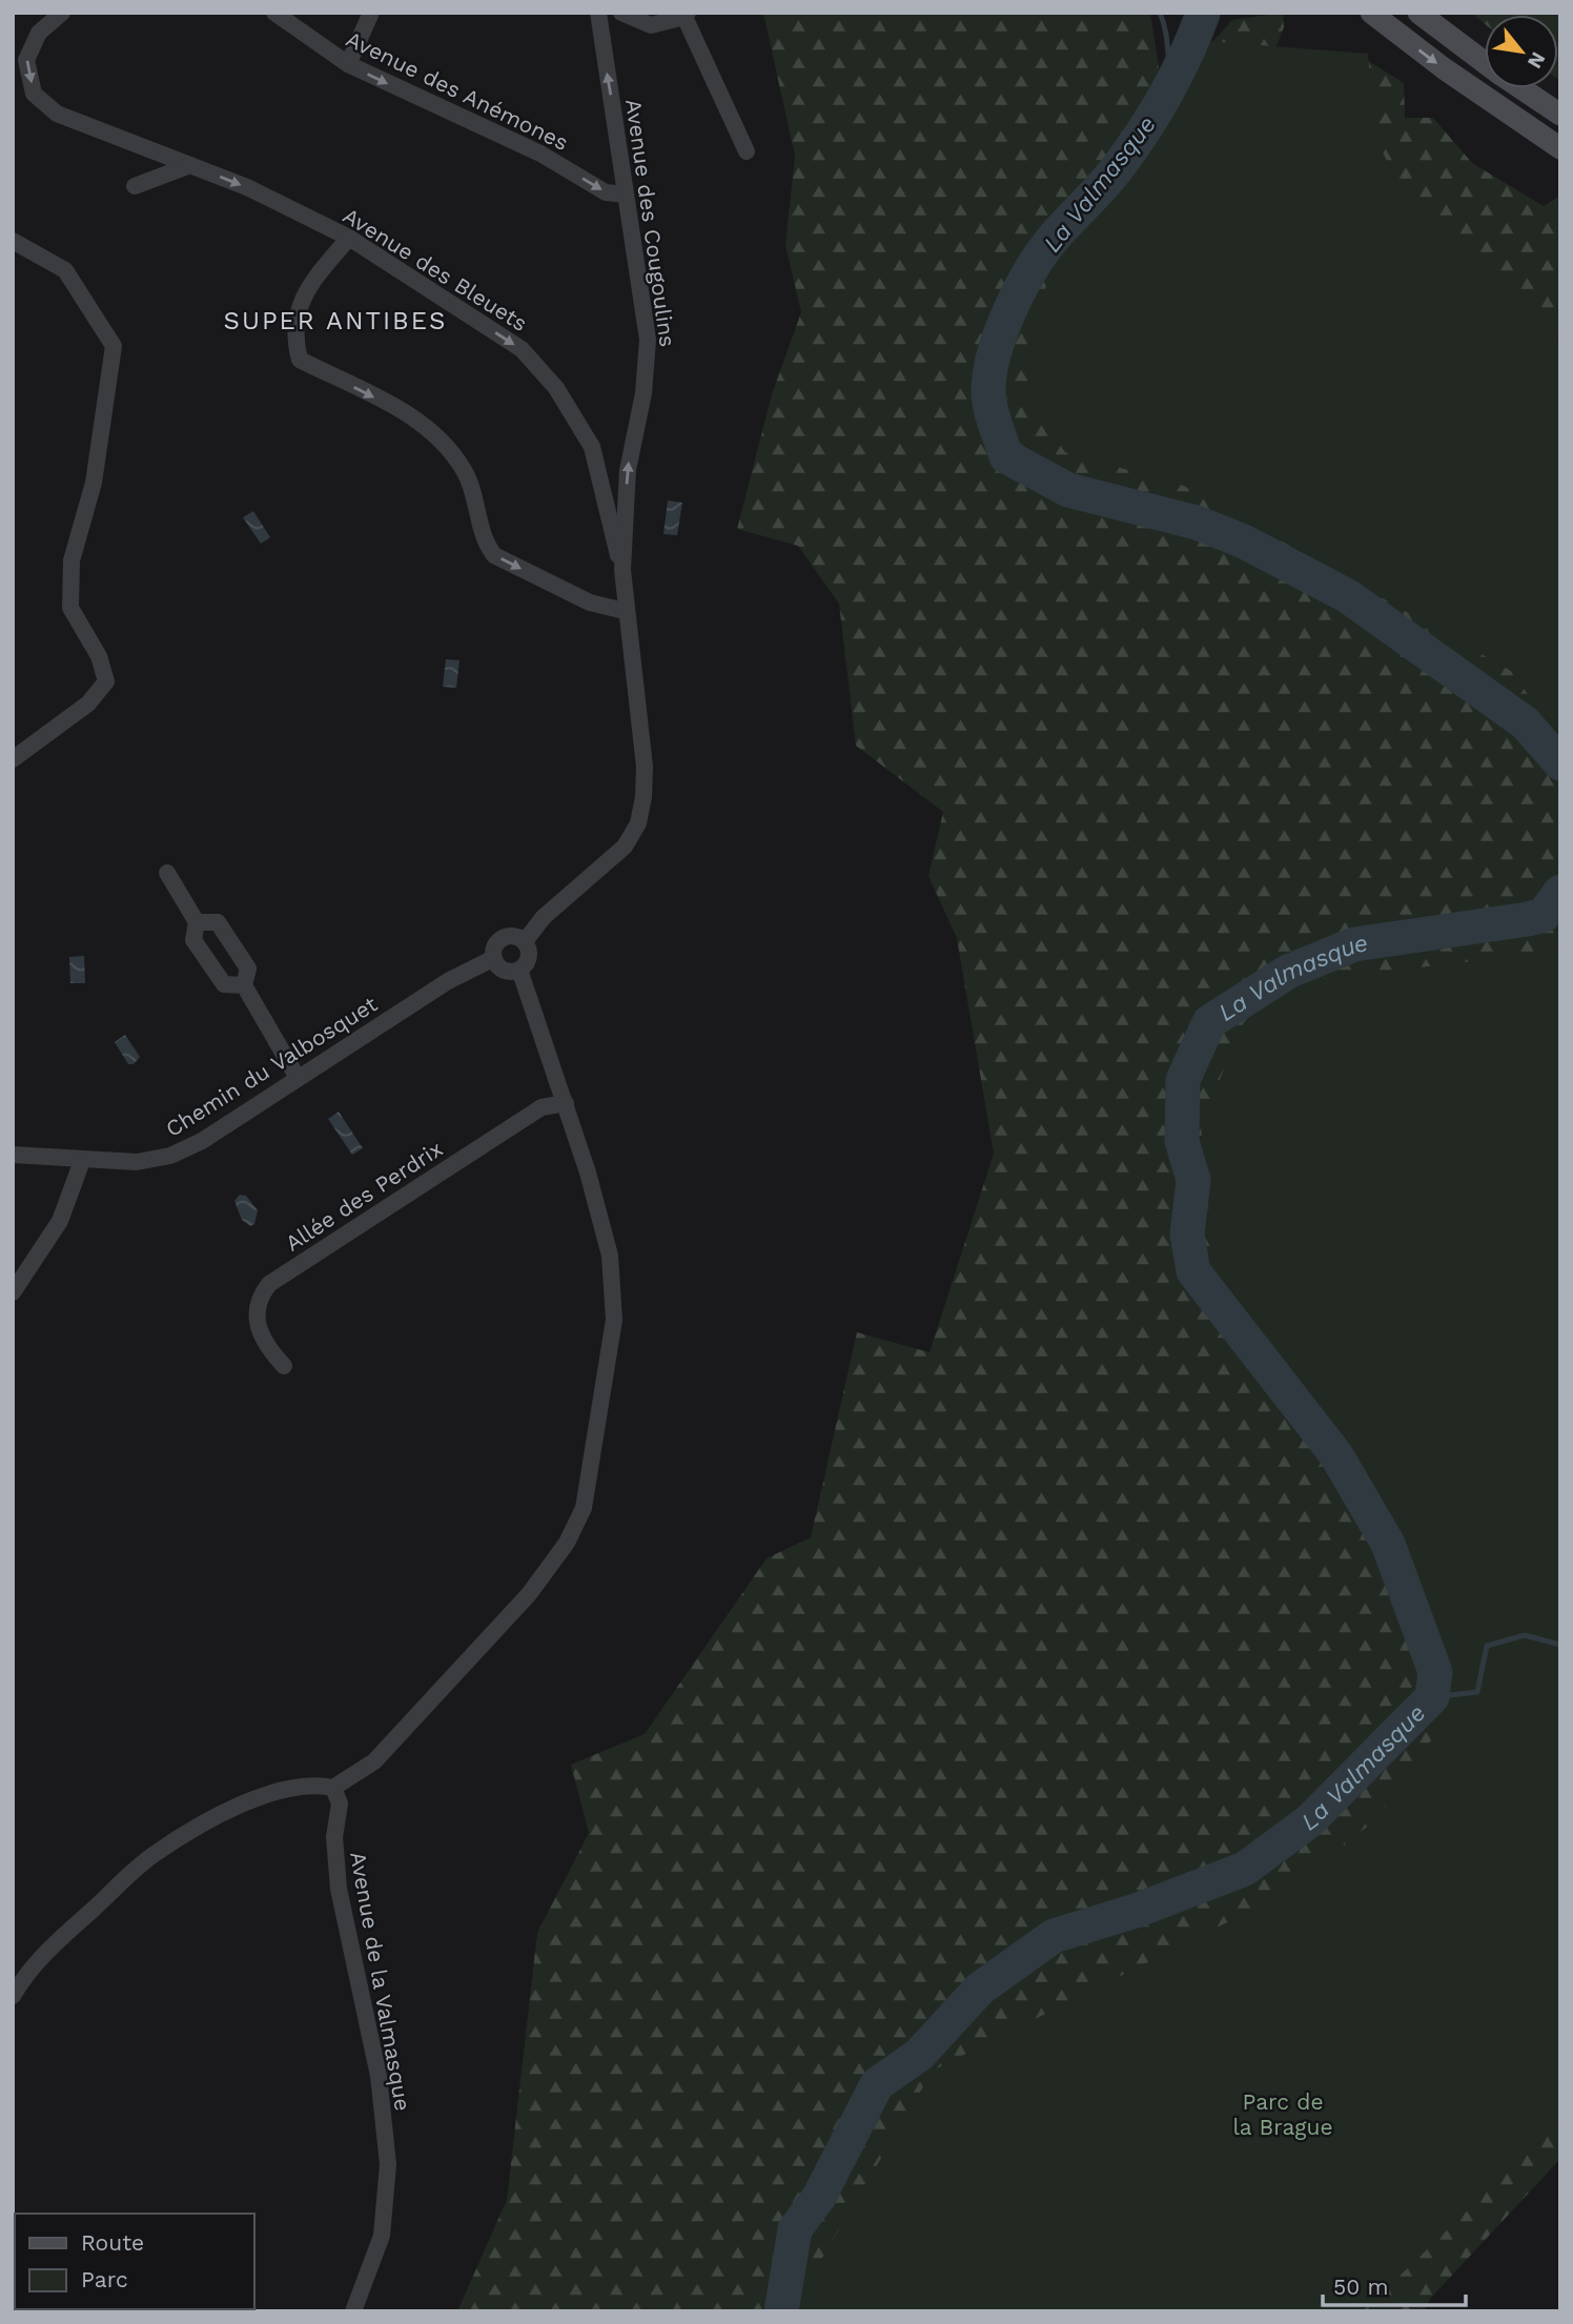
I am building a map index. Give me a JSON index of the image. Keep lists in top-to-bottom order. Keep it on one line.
{"streets":{"street":["Avenue des Anémones","Avenue des Cougoulins","Avenue des Bleuets","Chemin du Valbosquet","Allée des Perdrix","Avenue de la Valmasque"]},"crossings":[["Avenue des Anémones","Avenue des Cougoulins"],["Avenue des Cougoulins","Avenue des Bleuets"],["Avenue des Bleuets","Chemin du Valbosquet"]],"one_way":["Avenue des Anémones","Avenue des Cougoulins","Avenue des Bleuets"],"districts":["SUPER ANTIBES"],"water":["La Valmasque"],"parks":["Parc de la Brague"],"legend":["Route","Parc"],"scale_bar":"50 m","north":"bottom right"}
